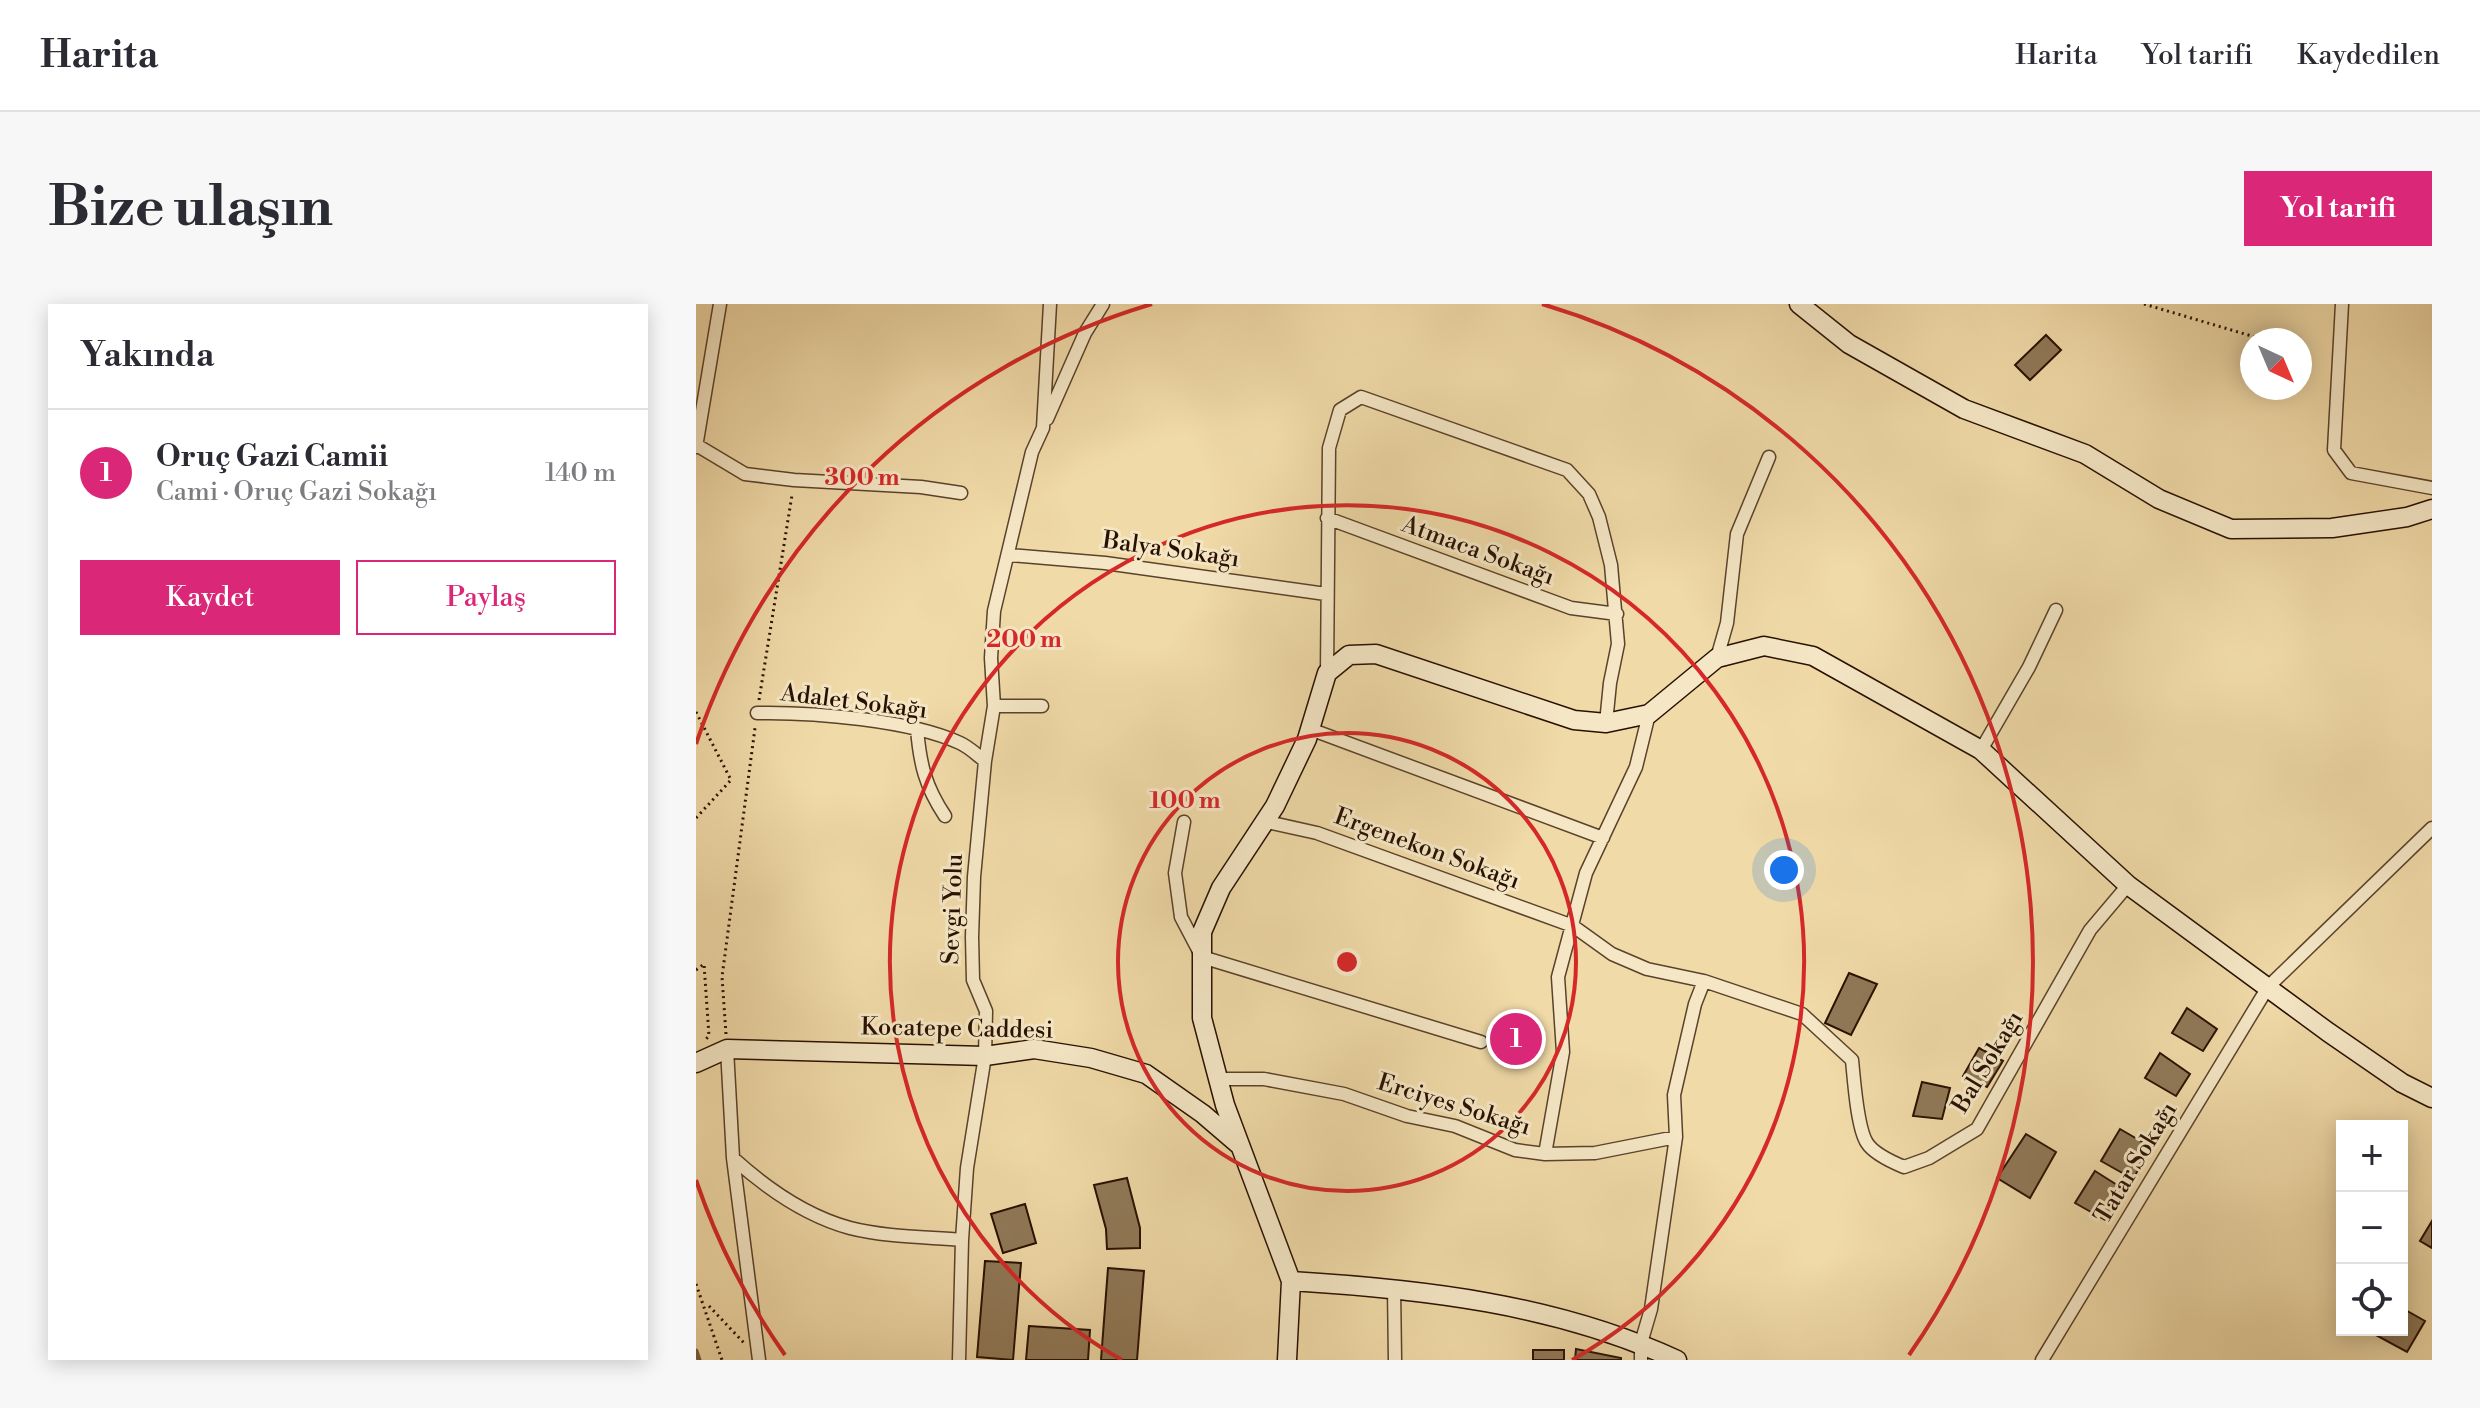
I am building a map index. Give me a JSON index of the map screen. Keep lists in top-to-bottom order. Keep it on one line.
{"streets":{"street":["Balya Sokağı","Atmaca Sokağı","Adalet Sokağı","Ergenekon Sokağı","Sevgi Yolu","Kocatepe Caddesi","Bal Sokağı","Erciyes Sokağı","Tatar Sokağı"]},"crossings":[["Balya Sokağı","Sevgi Yolu"],["Adalet Sokağı","Sevgi Yolu"],["Ergenekon Sokağı","Bal Sokağı"],["Sevgi Yolu","Kocatepe Caddesi"]],"north":"bottom right","page":{"header":"Harita","nav":["Harita","Yol tarifi","Kaydedilen"],"buttons":["Yol tarifi",["Kaydet","Paylaş"]],"title":"Bize ulaşın","heading":"Yakında","list":[{"mark":"1","name":"Oruç Gazi Camii","note":"Cami · Oruç Gazi Sokağı","value":"140 m"}],"pins":"1","map_buttons":["+","−"]},"rings":["300 m","200 m","100 m"]}
